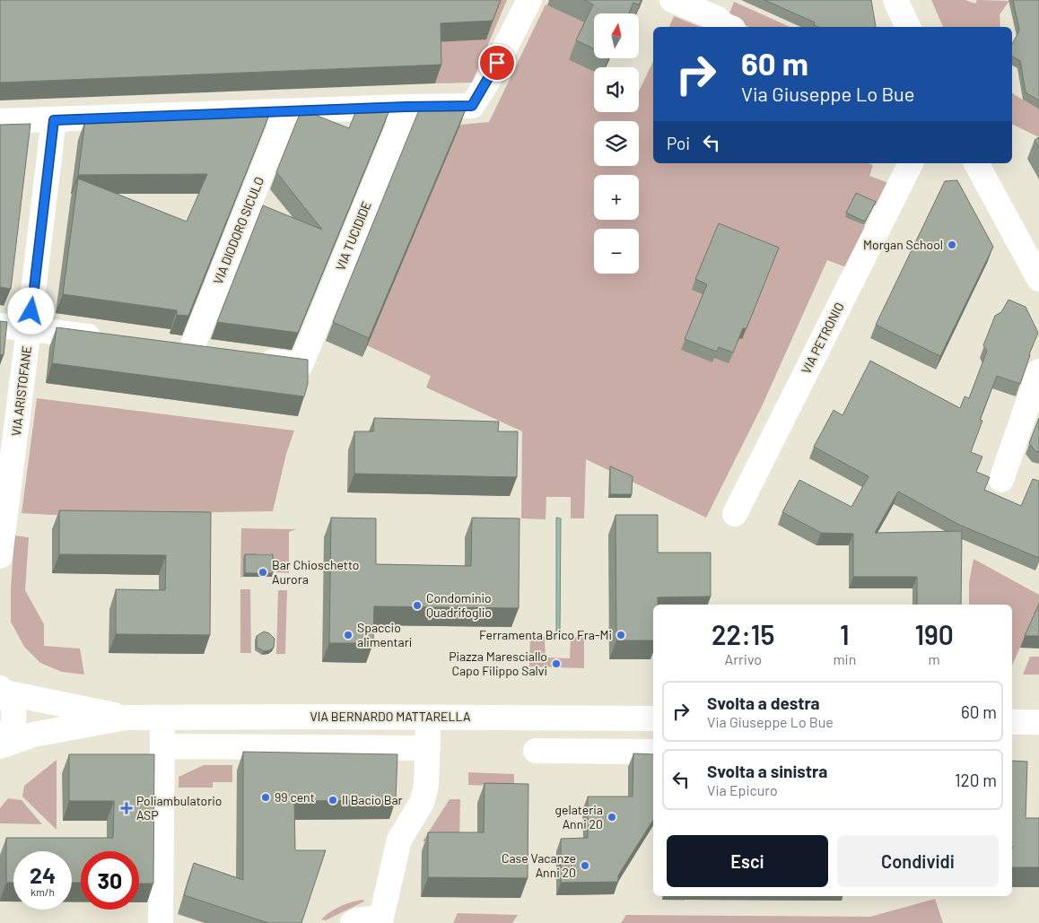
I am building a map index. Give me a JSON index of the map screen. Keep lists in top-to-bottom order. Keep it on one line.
{"streets":{"street":["VIA DIODORO SICULO","VIA TUCIDIDE","VIA PETRONIO","VIA ARISTOFANE","VIA BERNARDO MATTARELLA"]},"places":{"other":["Morgan School","Bar Chioschetto Aurora","Condominio Quadrifoglio","Spaccio alimentari","Ferramenta Brico Fra-Mi","Piazza Maresciallo Capo Filippo Salvi","99 cent","Il Bacio Bar","gelateria Anni 20","Case Vacanze Anni 20"],"health":["Poliambulatorio ASP"]},"north":"top","page":{"map_buttons":["+","−"],"turn":["60 m","Via Giuseppe Lo Bue"],"then":"Poi","eta":["22:15","Arrivo","1","min","190","m"],"list":[{"name":"Svolta a destra","note":"Via Giuseppe Lo Bue","value":"60 m"},{"name":"Svolta a sinistra","note":"Via Epicuro","value":"120 m"}],"buttons":["Esci","Condividi"],"speed":"24 km/h","limit":"30"}}
